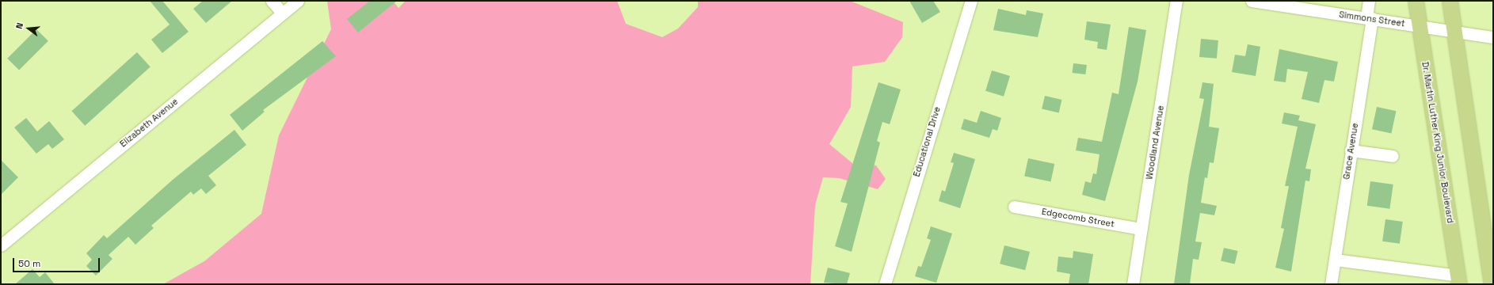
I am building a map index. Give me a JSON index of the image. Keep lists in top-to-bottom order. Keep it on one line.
{"streets":{"main road":["Dr. Martin Luther King Junior Boulevard"],"street":["Simmons Street","Elizabeth Avenue","Educational Drive","Woodland Avenue","Grace Avenue","Edgecomb Street"]},"crossings":[["Simmons Street","Dr. Martin Luther King Junior Boulevard"],["Simmons Street","Grace Avenue"],["Woodland Avenue","Edgecomb Street"]],"scale_bar":"50 m","north":"left"}
